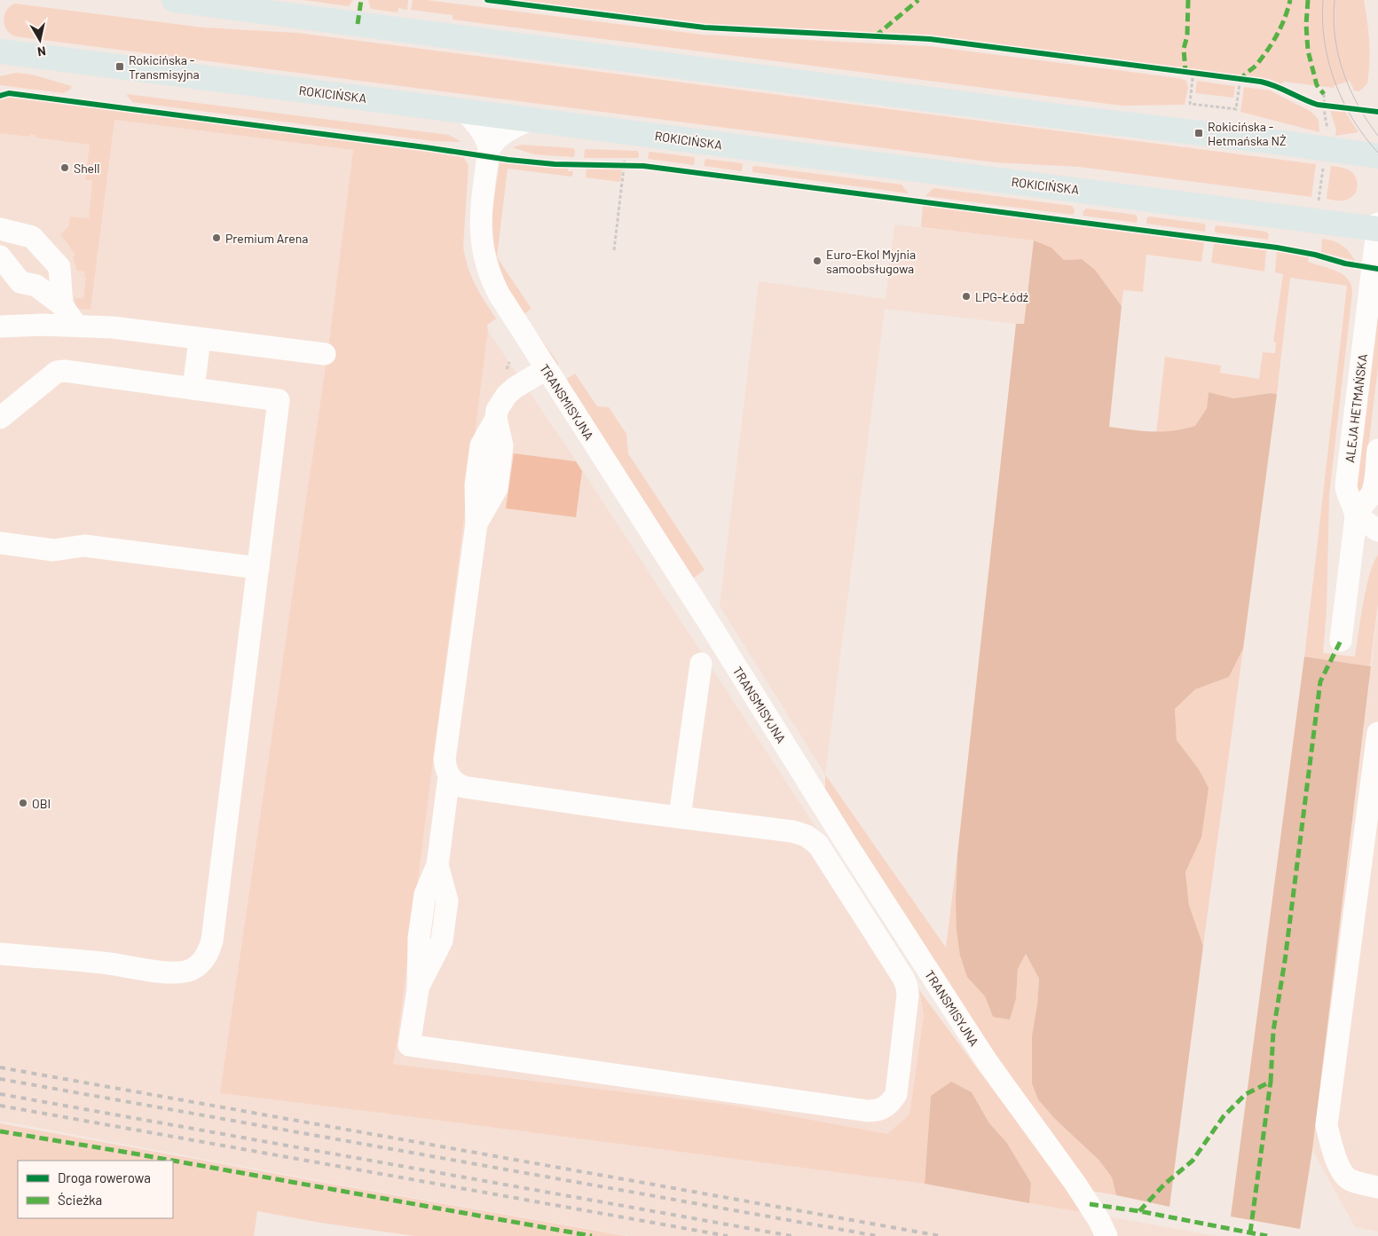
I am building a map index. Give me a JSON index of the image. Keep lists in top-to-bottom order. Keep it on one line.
{"streets":{"main road":["ROKICIŃSKA"],"street":["TRANSMISYJNA","ALEJA HETMAŃSKA"]},"crossings":[["ROKICIŃSKA","ALEJA HETMAŃSKA"]],"places":{"transit":["Rokicińska - Transmisyjna","Rokicińska - Hetmańska NŻ"],"other":["Shell","Premium Arena","Euro-Ekol Myjnia samoobsługowa","LPG-Łódź","OBI"]},"legend":["Droga rowerowa","Ścieżka"],"north":"bottom"}
